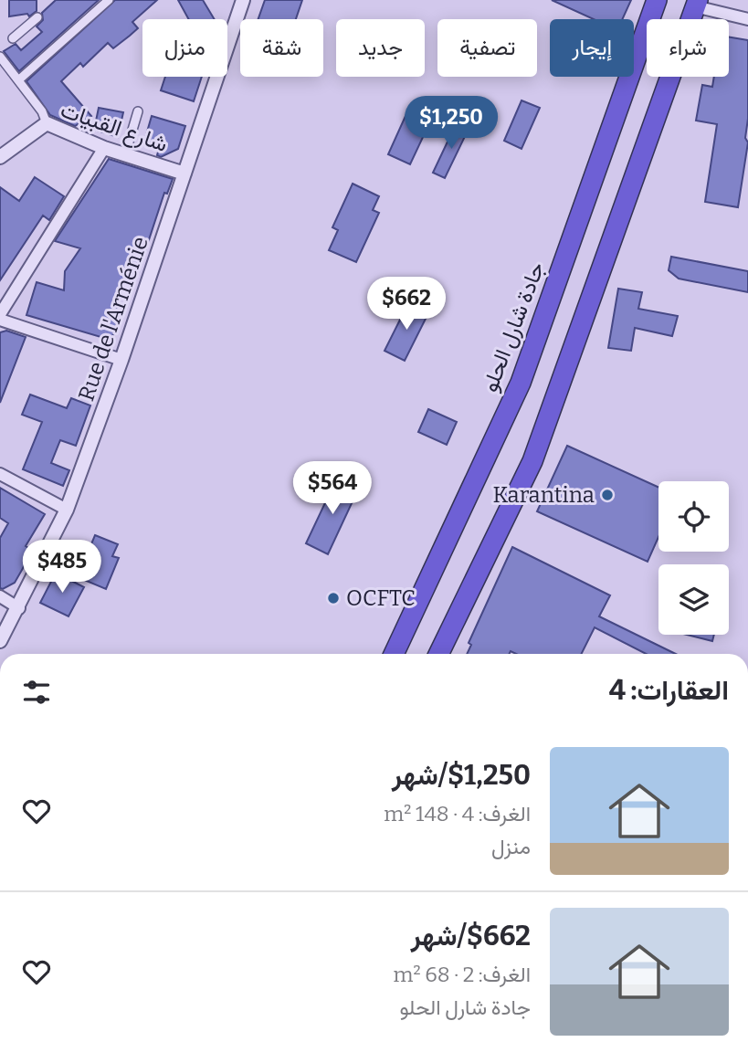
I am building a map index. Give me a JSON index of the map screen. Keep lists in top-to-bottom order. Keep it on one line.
{"streets":{"highway":["جادة شارل الحلو"],"street":["شارع القبيات","Rue de l'Arménie"]},"crossings":[["شارع القبيات","Rue de l'Arménie"]],"places":["Karantina","OCFTC"],"page":{"chip":["شراء","إيجار","تصفية","جديد","شقة","منزل"],"price":["$1,250","$662","$564","$485"],"heading":"العقارات: 4","list":[{"name":"$1,250/شهر","note":"الغرف: 4 · 148 m² · منزل"},{"name":"$662/شهر","note":"الغرف: 2 · 68 m² · جادة شارل الحلو"}]}}
